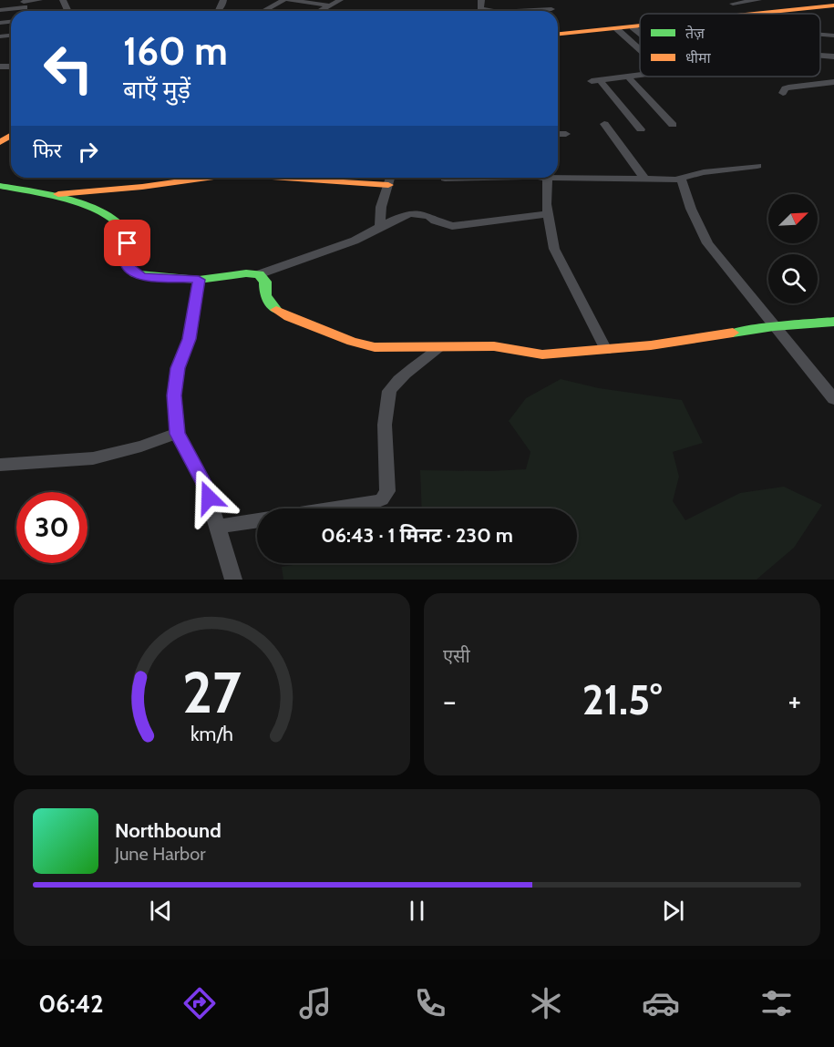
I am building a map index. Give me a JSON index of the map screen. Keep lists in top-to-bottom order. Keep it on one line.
{"legend":["तेज़","धीमा"],"north":"top right","page":{"turn":["160 m","बाएँ मुड़ें"],"then":"फिर","limit":"30","trip":"06:43 · 1 मिनट · 230 m","tile":"एसी","heat":["−","21.5°","+"],"song":["Northbound","June Harbor"],"tabs":"06:42","gauge":["27","km/h"]}}
